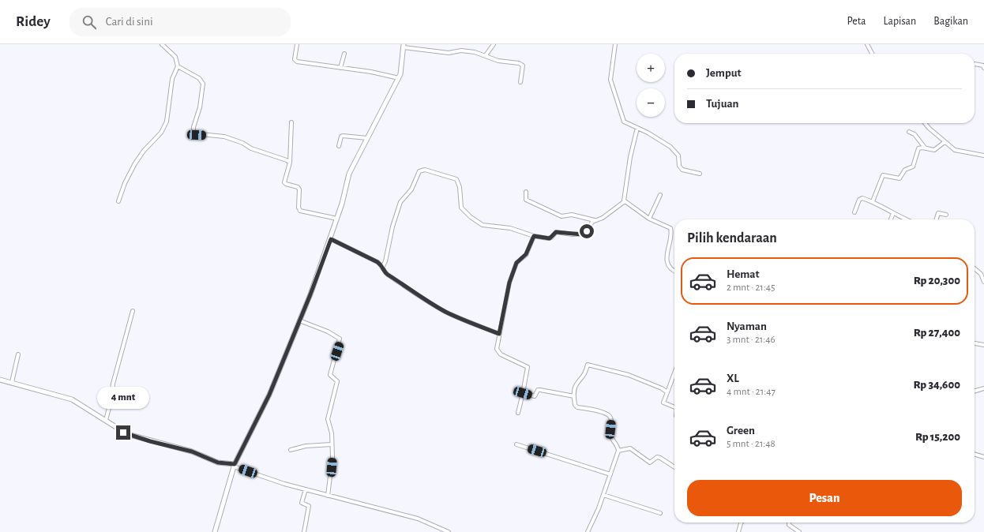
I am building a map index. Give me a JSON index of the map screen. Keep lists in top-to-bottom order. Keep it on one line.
{"page":{"header":"Ridey","search":"Cari di sini","nav":["Peta","Lapisan","Bagikan"],"map_buttons":["+","−"],"banner":["Jemput","Tujuan"],"heading":"Pilih kendaraan","list":[{"name":"Hemat","note":"2 mnt · 21:45","value":"Rp 20,300"},{"name":"Nyaman","note":"3 mnt · 21:46","value":"Rp 27,400"},{"name":"XL","note":"4 mnt · 21:47","value":"Rp 34,600"},{"name":"Green","note":"5 mnt · 21:48","value":"Rp 15,200"}],"bubble":"4 mnt","buttons":"Pesan"}}
